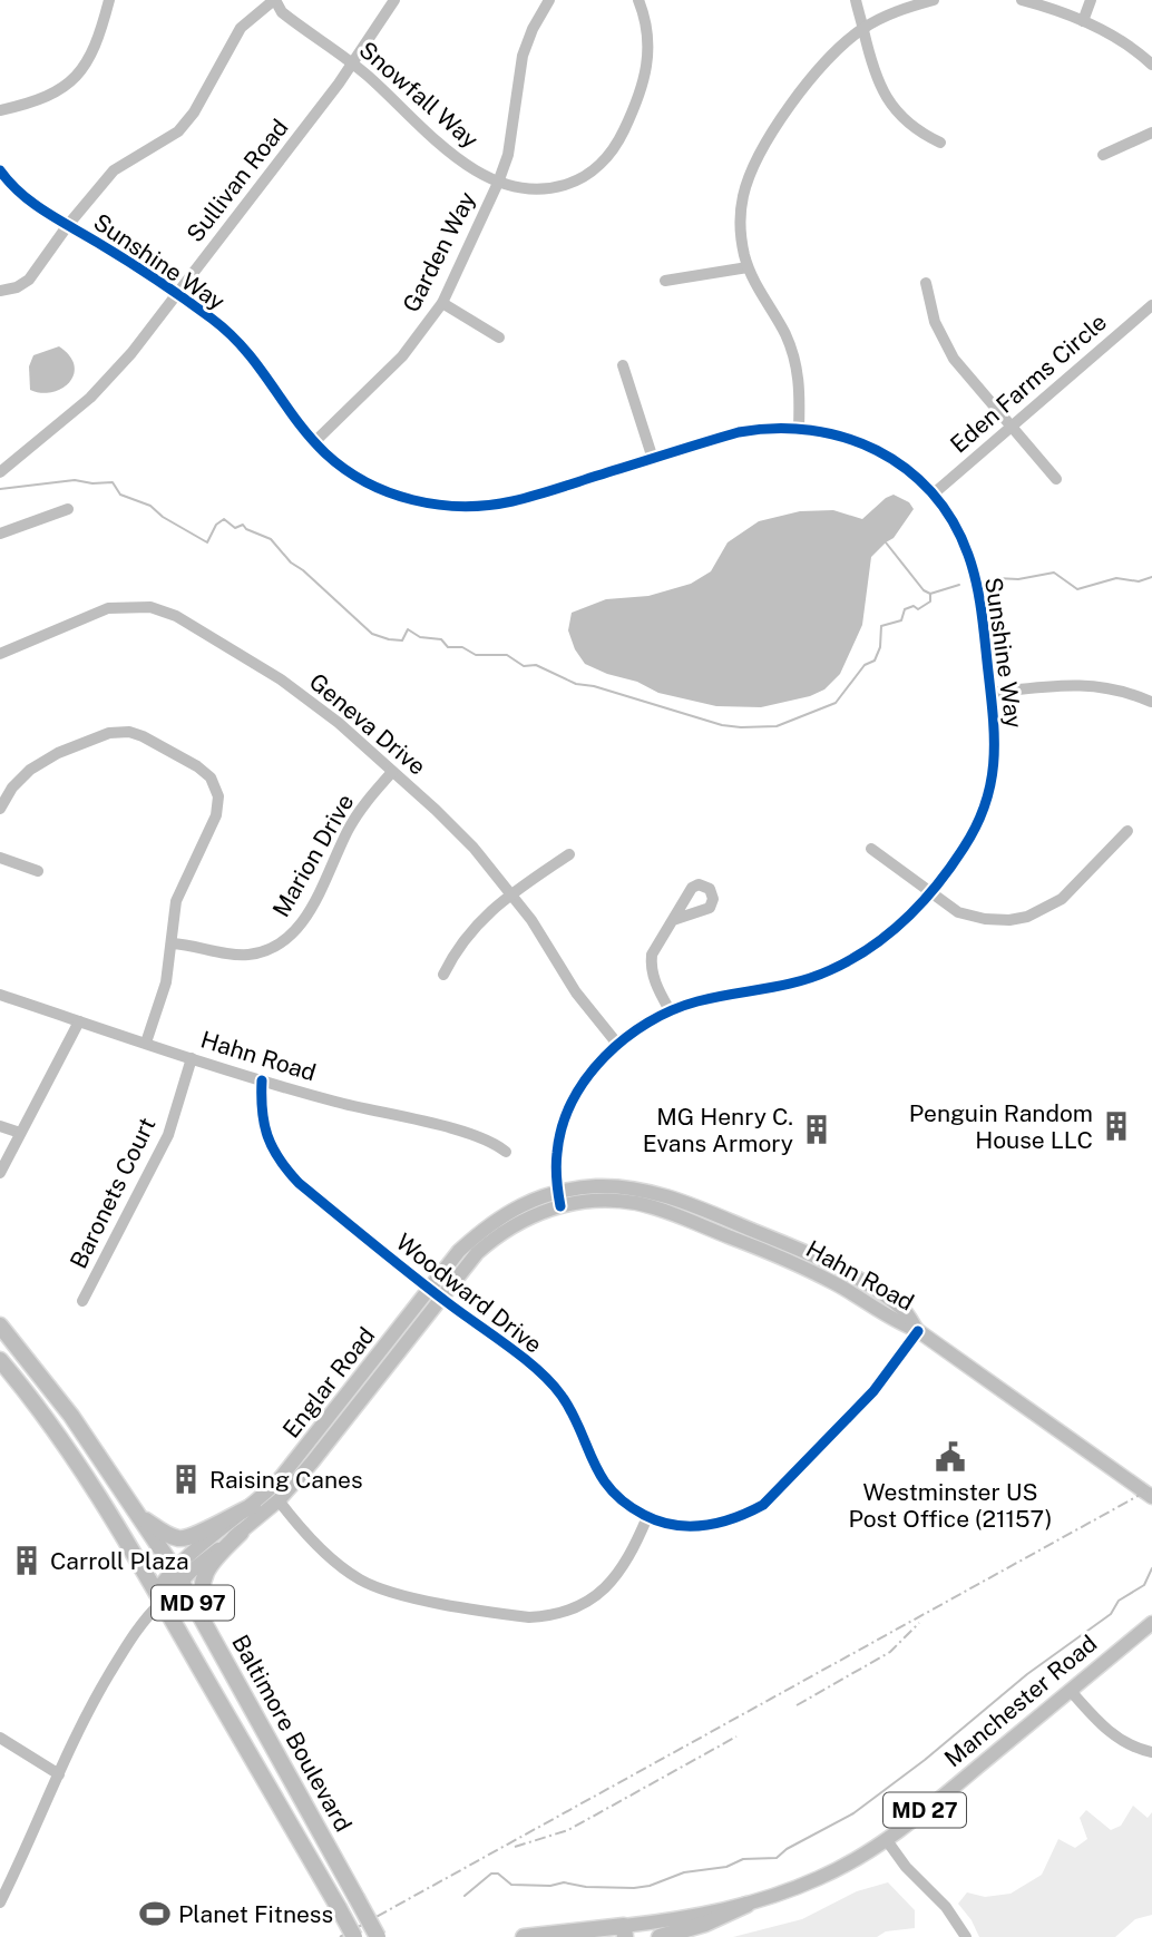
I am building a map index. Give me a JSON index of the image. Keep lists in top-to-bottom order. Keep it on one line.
{"streets":{"highway":["MD 97","Manchester Road","Baltimore Boulevard","MD 27"],"main road":["Hahn Road","Englar Road"],"street":["Snowfall Way","Sullivan Road","Garden Way","Sunshine Way","Eden Farms Circle","Geneva Drive","Marion Drive","Baronets Court","Woodward Drive"]},"crossings":[["Snowfall Way","Sullivan Road"],["Snowfall Way","Garden Way"],["Sullivan Road","Sunshine Way"],["Garden Way","Sunshine Way"],["Sunshine Way","Eden Farms Circle"],["Sunshine Way","Geneva Drive"],["Sunshine Way","Hahn Road"],["Sunshine Way","Englar Road"],["Geneva Drive","Marion Drive"],["Hahn Road","Baronets Court"],["Hahn Road","Woodward Drive"],["Hahn Road","Englar Road"],["Woodward Drive","Englar Road"],["Englar Road","Baltimore Boulevard"]],"places":{"building":["Penguin Random House LLC","MG Henry C. Evans Armory","Raising Canes","Carroll Plaza"],"public building":["Westminster US Post Office (21157)"],"sports":["Planet Fitness"]}}
